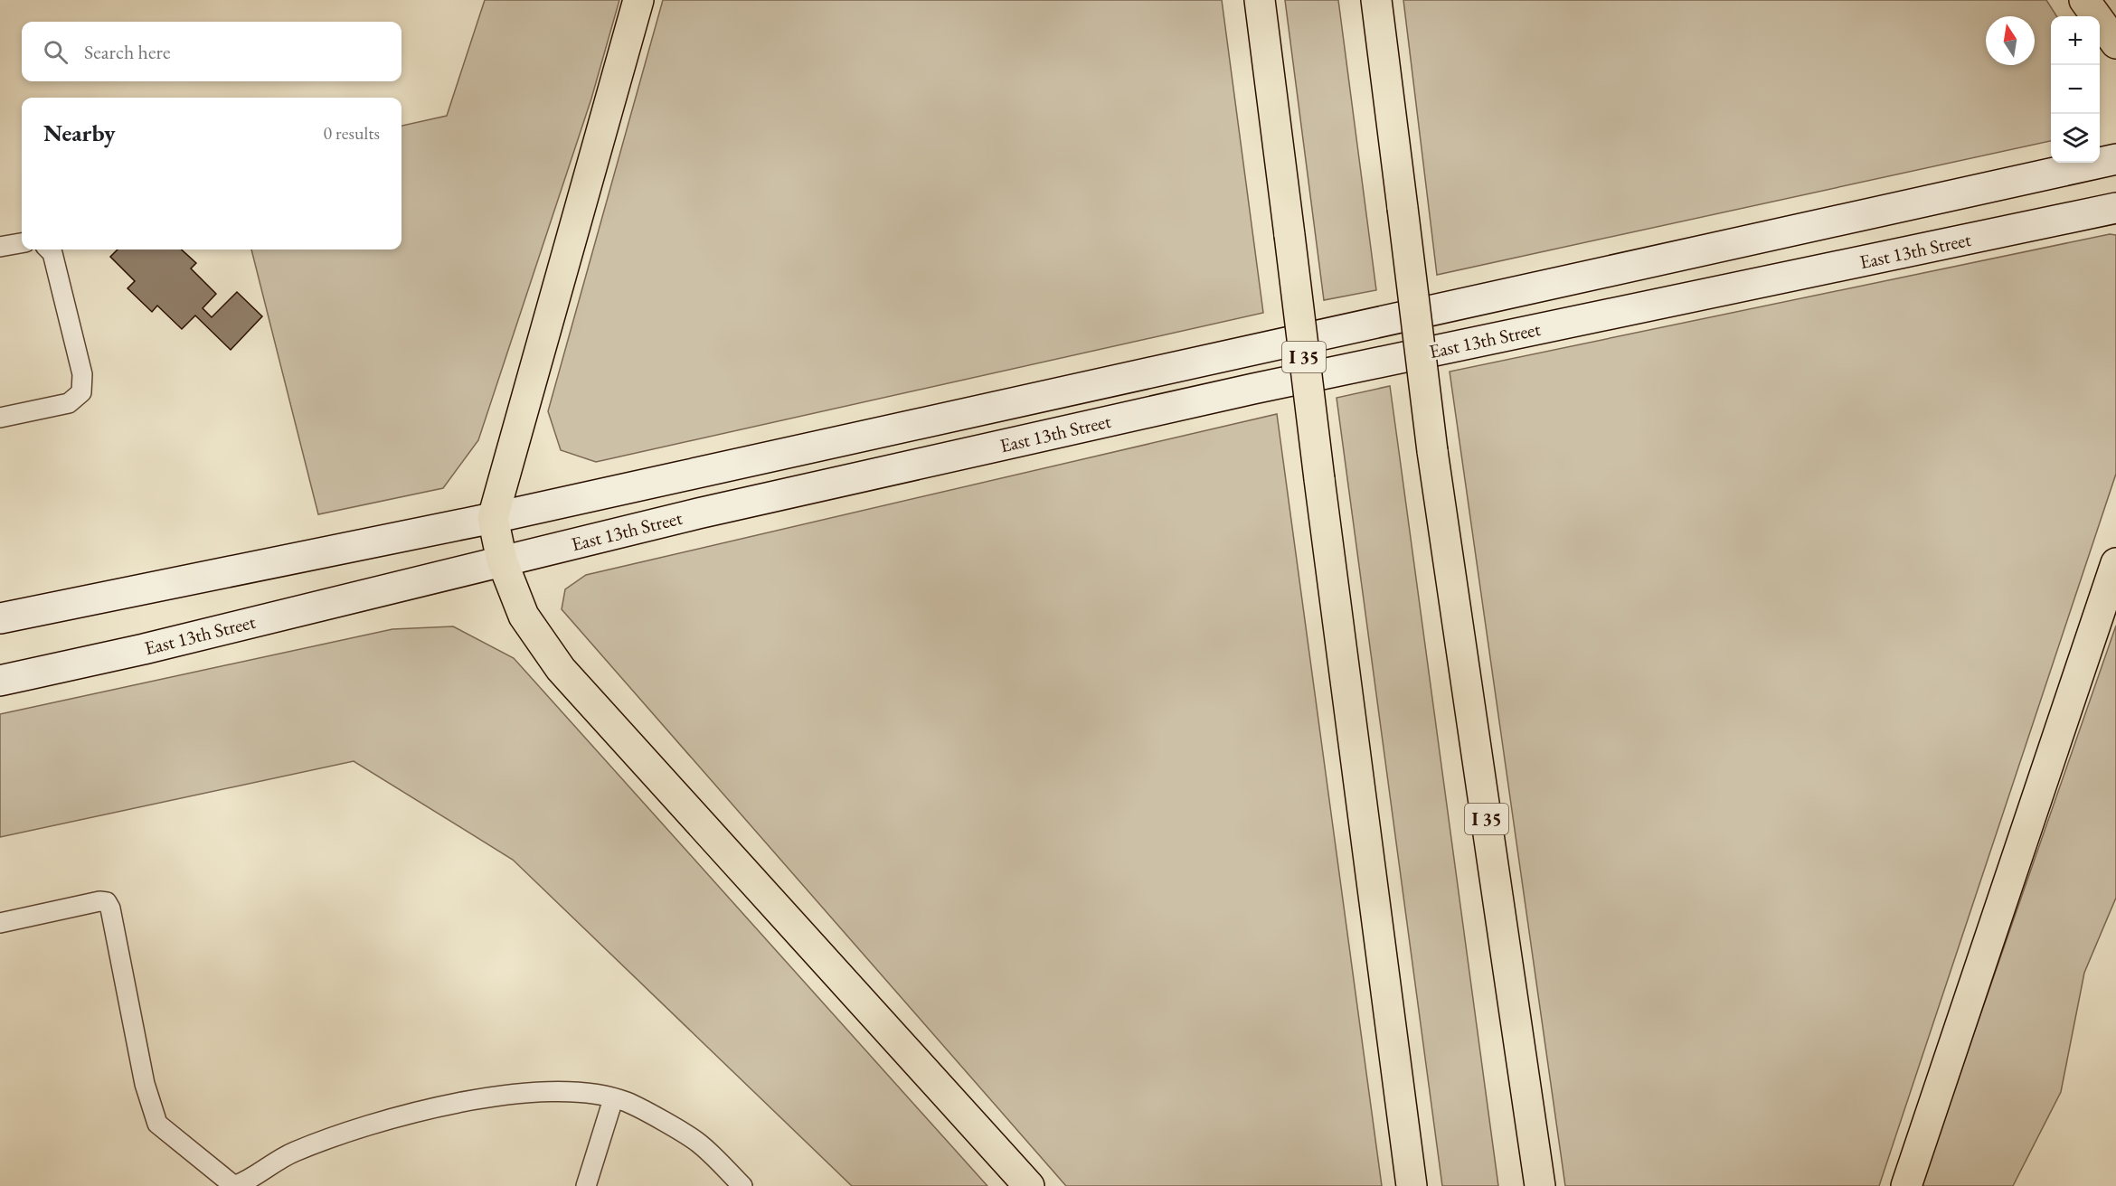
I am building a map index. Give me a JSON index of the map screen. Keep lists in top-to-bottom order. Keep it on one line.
{"streets":{"highway":["I 35"],"main road":["East 13th Street"]},"north":"top","page":{"map_buttons":["+","−"],"search":"Search here","heading":["Nearby","0 results"]}}
